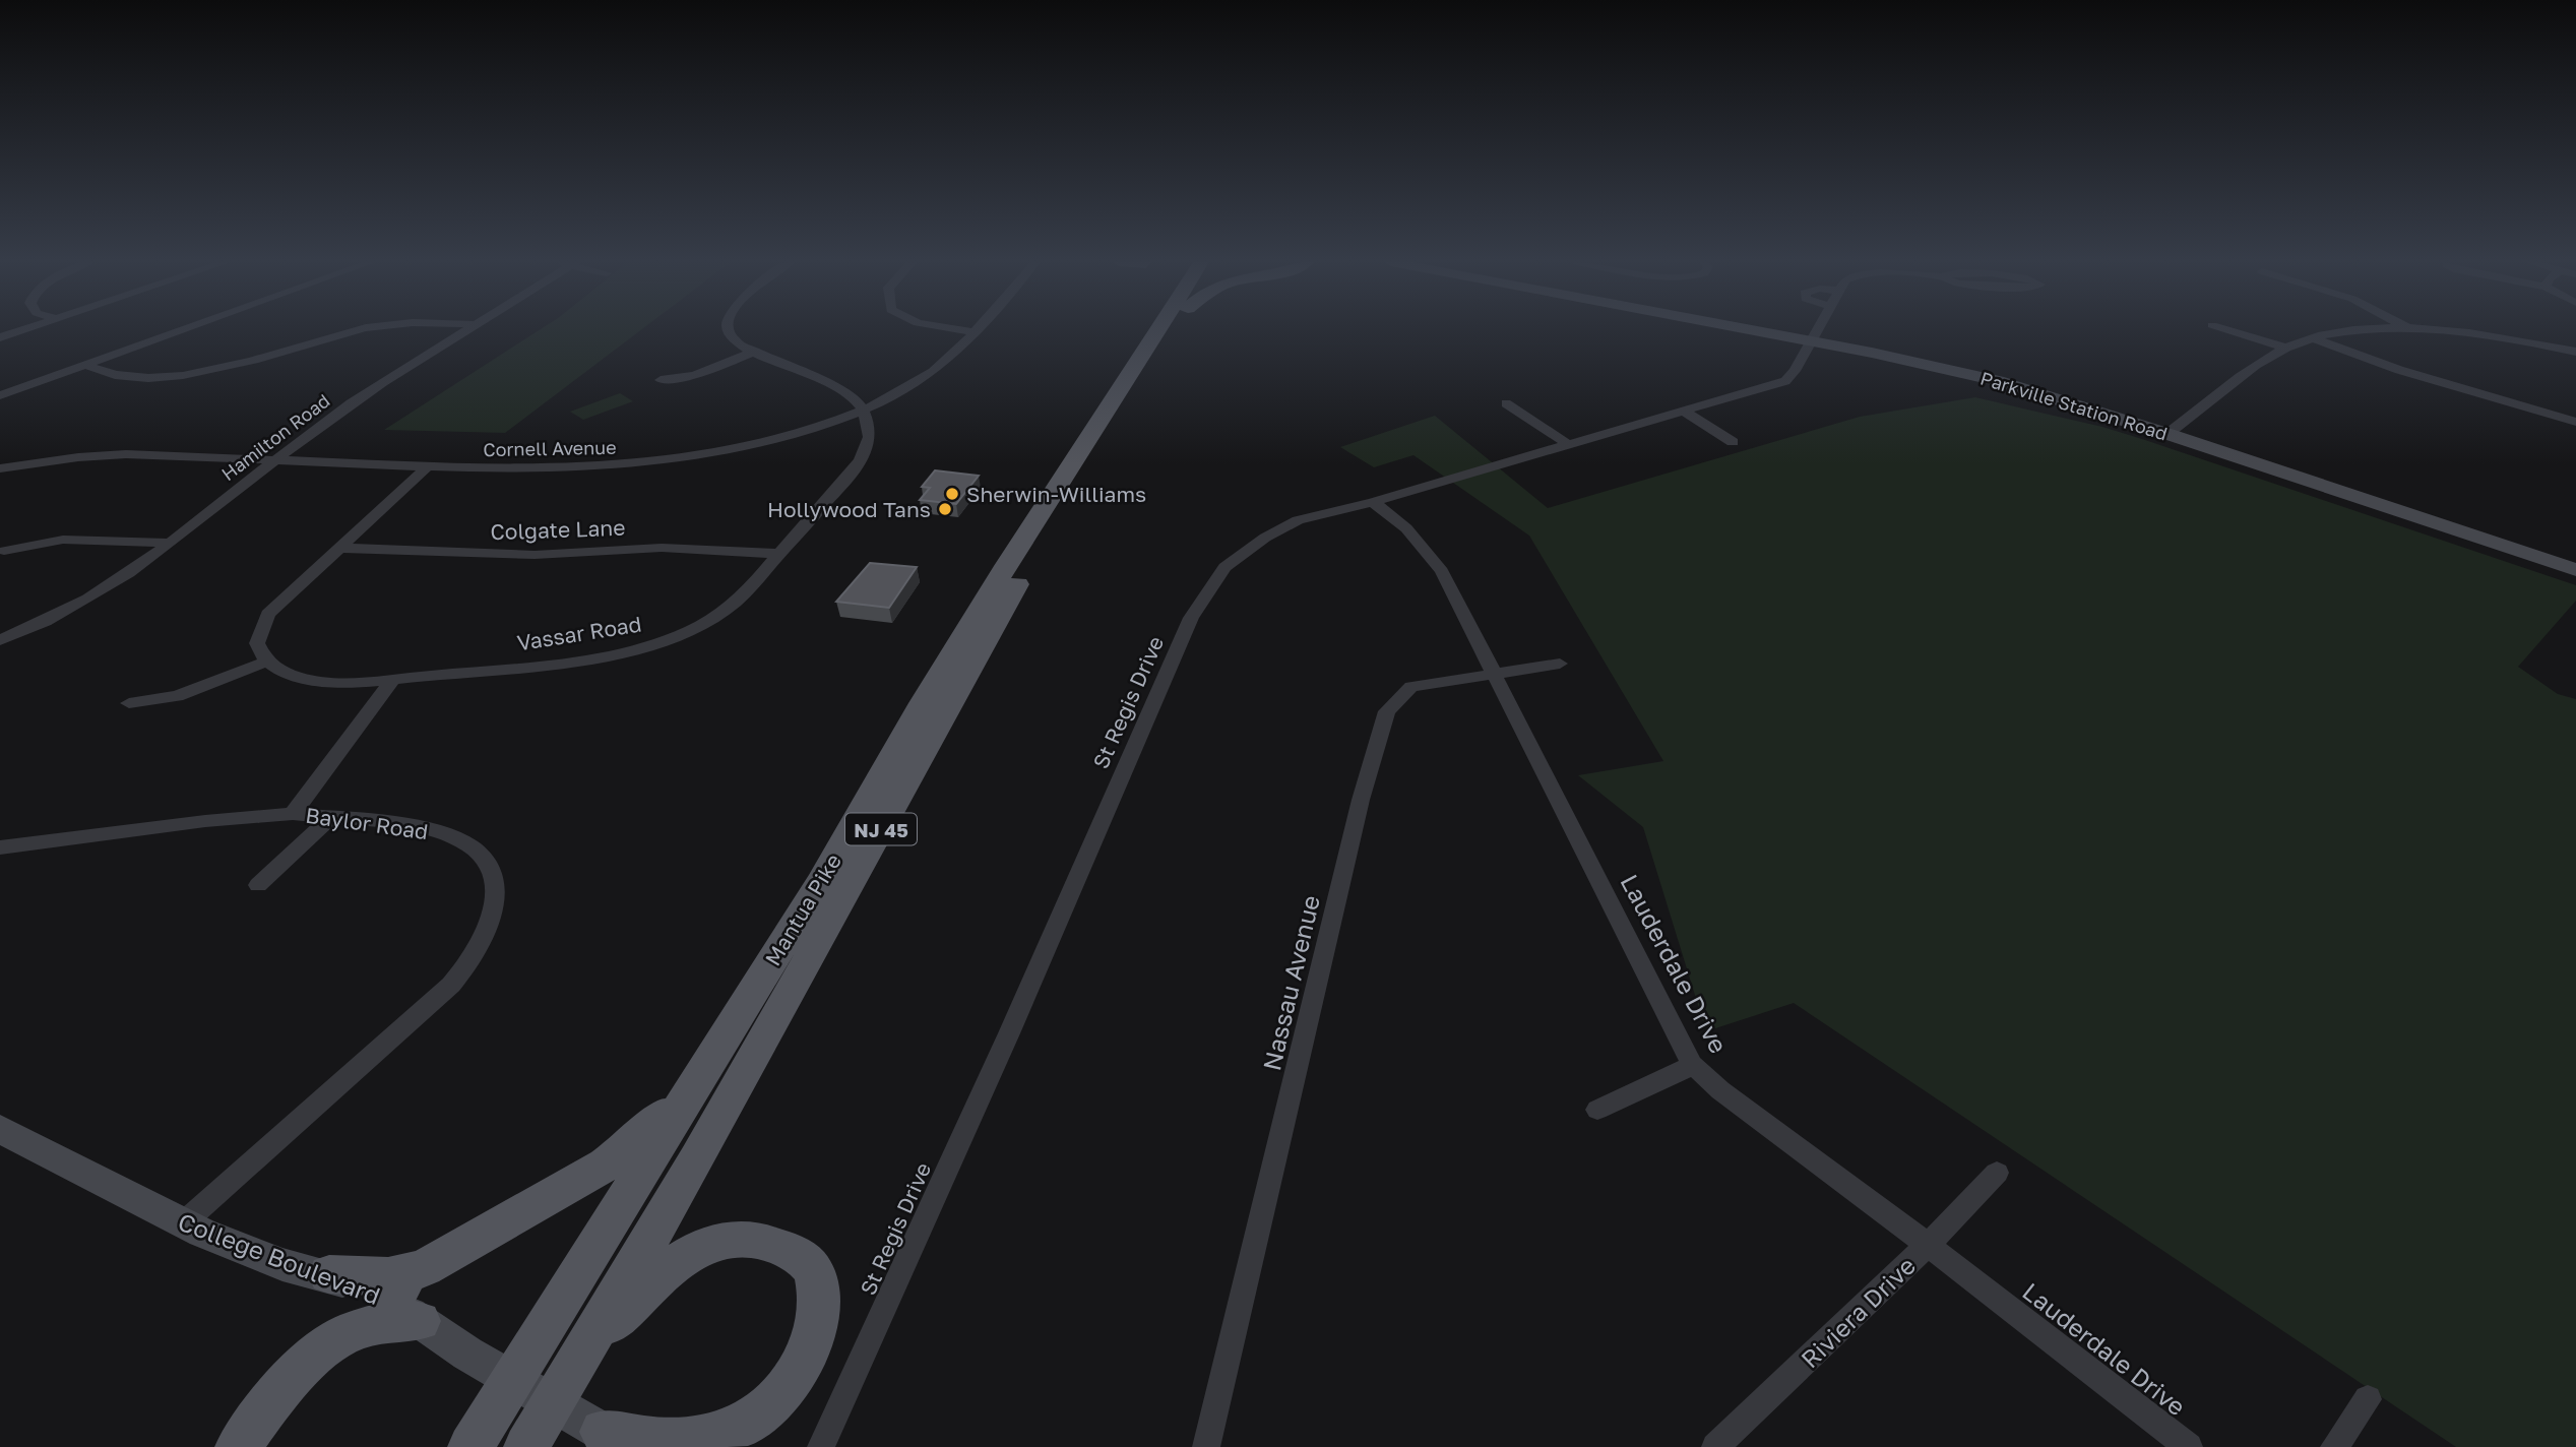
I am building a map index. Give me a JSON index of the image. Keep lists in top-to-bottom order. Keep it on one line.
{"streets":{"main road":["Parkville Station Road","NJ 45","Mantua Pike","College Boulevard"],"street":["Hamilton Road","Cornell Avenue","Colgate Lane","Vassar Road","St Regis Drive","Baylor Road","Lauderdale Drive","Nassau Avenue","Riviera Drive"]},"crossings":[["Parkville Station Road","St Regis Drive"],["Hamilton Road","Cornell Avenue"],["Cornell Avenue","Vassar Road"],["Colgate Lane","Vassar Road"],["St Regis Drive","Lauderdale Drive"],["Baylor Road","College Boulevard"],["Lauderdale Drive","Nassau Avenue"],["Lauderdale Drive","Riviera Drive"]],"places":["Sherwin-Williams","Hollywood Tans"]}
